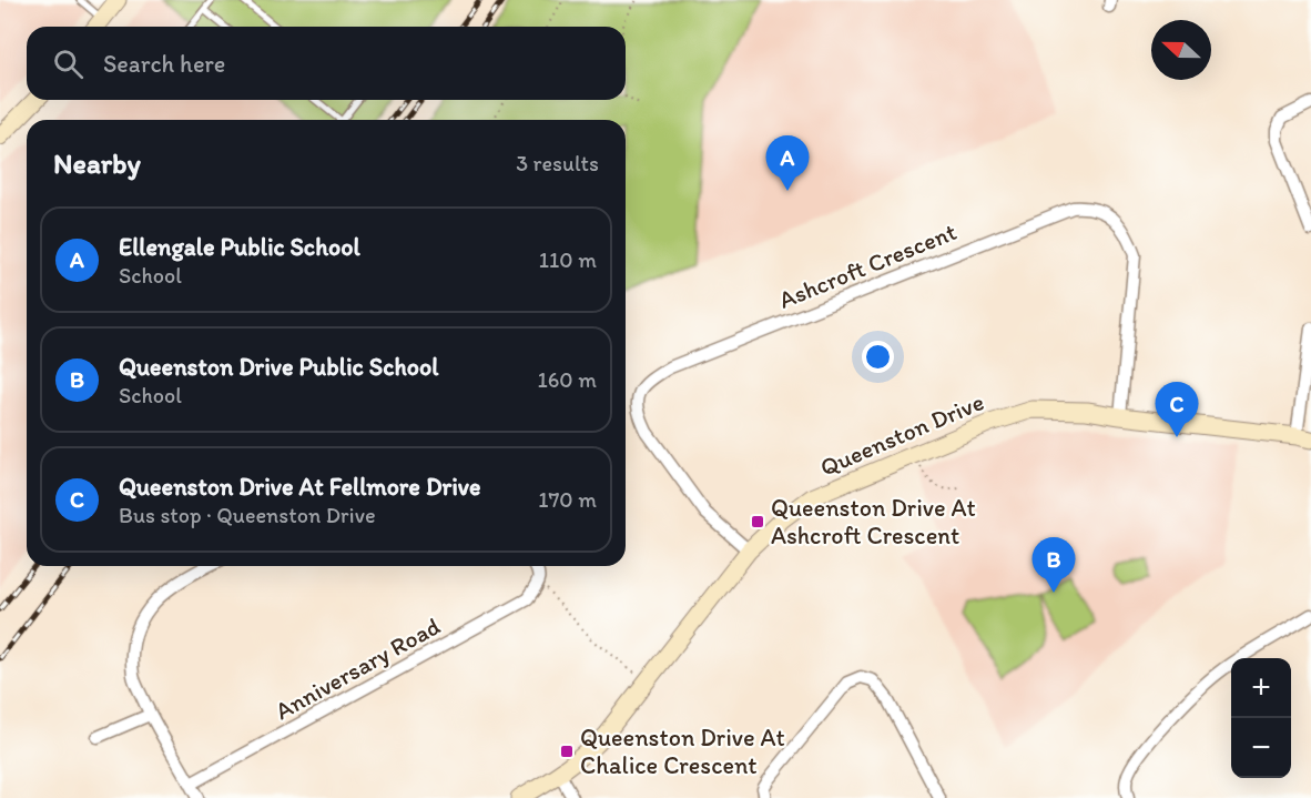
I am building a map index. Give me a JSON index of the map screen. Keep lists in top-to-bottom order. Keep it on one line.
{"streets":{"street":["Ashcroft Crescent","Queenston Drive","Anniversary Road"]},"crossings":[["Ashcroft Crescent","Queenston Drive"]],"places":{"transit":["Queenston Drive At Ashcroft Crescent","Queenston Drive At Chalice Crescent"]},"north":"left","page":{"search":"Search here","heading":["Nearby","3 results"],"pins":["A","C","B"],"list":[{"mark":"A","name":"Ellengale Public School","note":"School","value":"110 m"},{"mark":"B","name":"Queenston Drive Public School","note":"School","value":"160 m"},{"mark":"C","name":"Queenston Drive At Fellmore Drive","note":"Bus stop · Queenston Drive","value":"170 m"}],"map_buttons":["+","−"]}}
